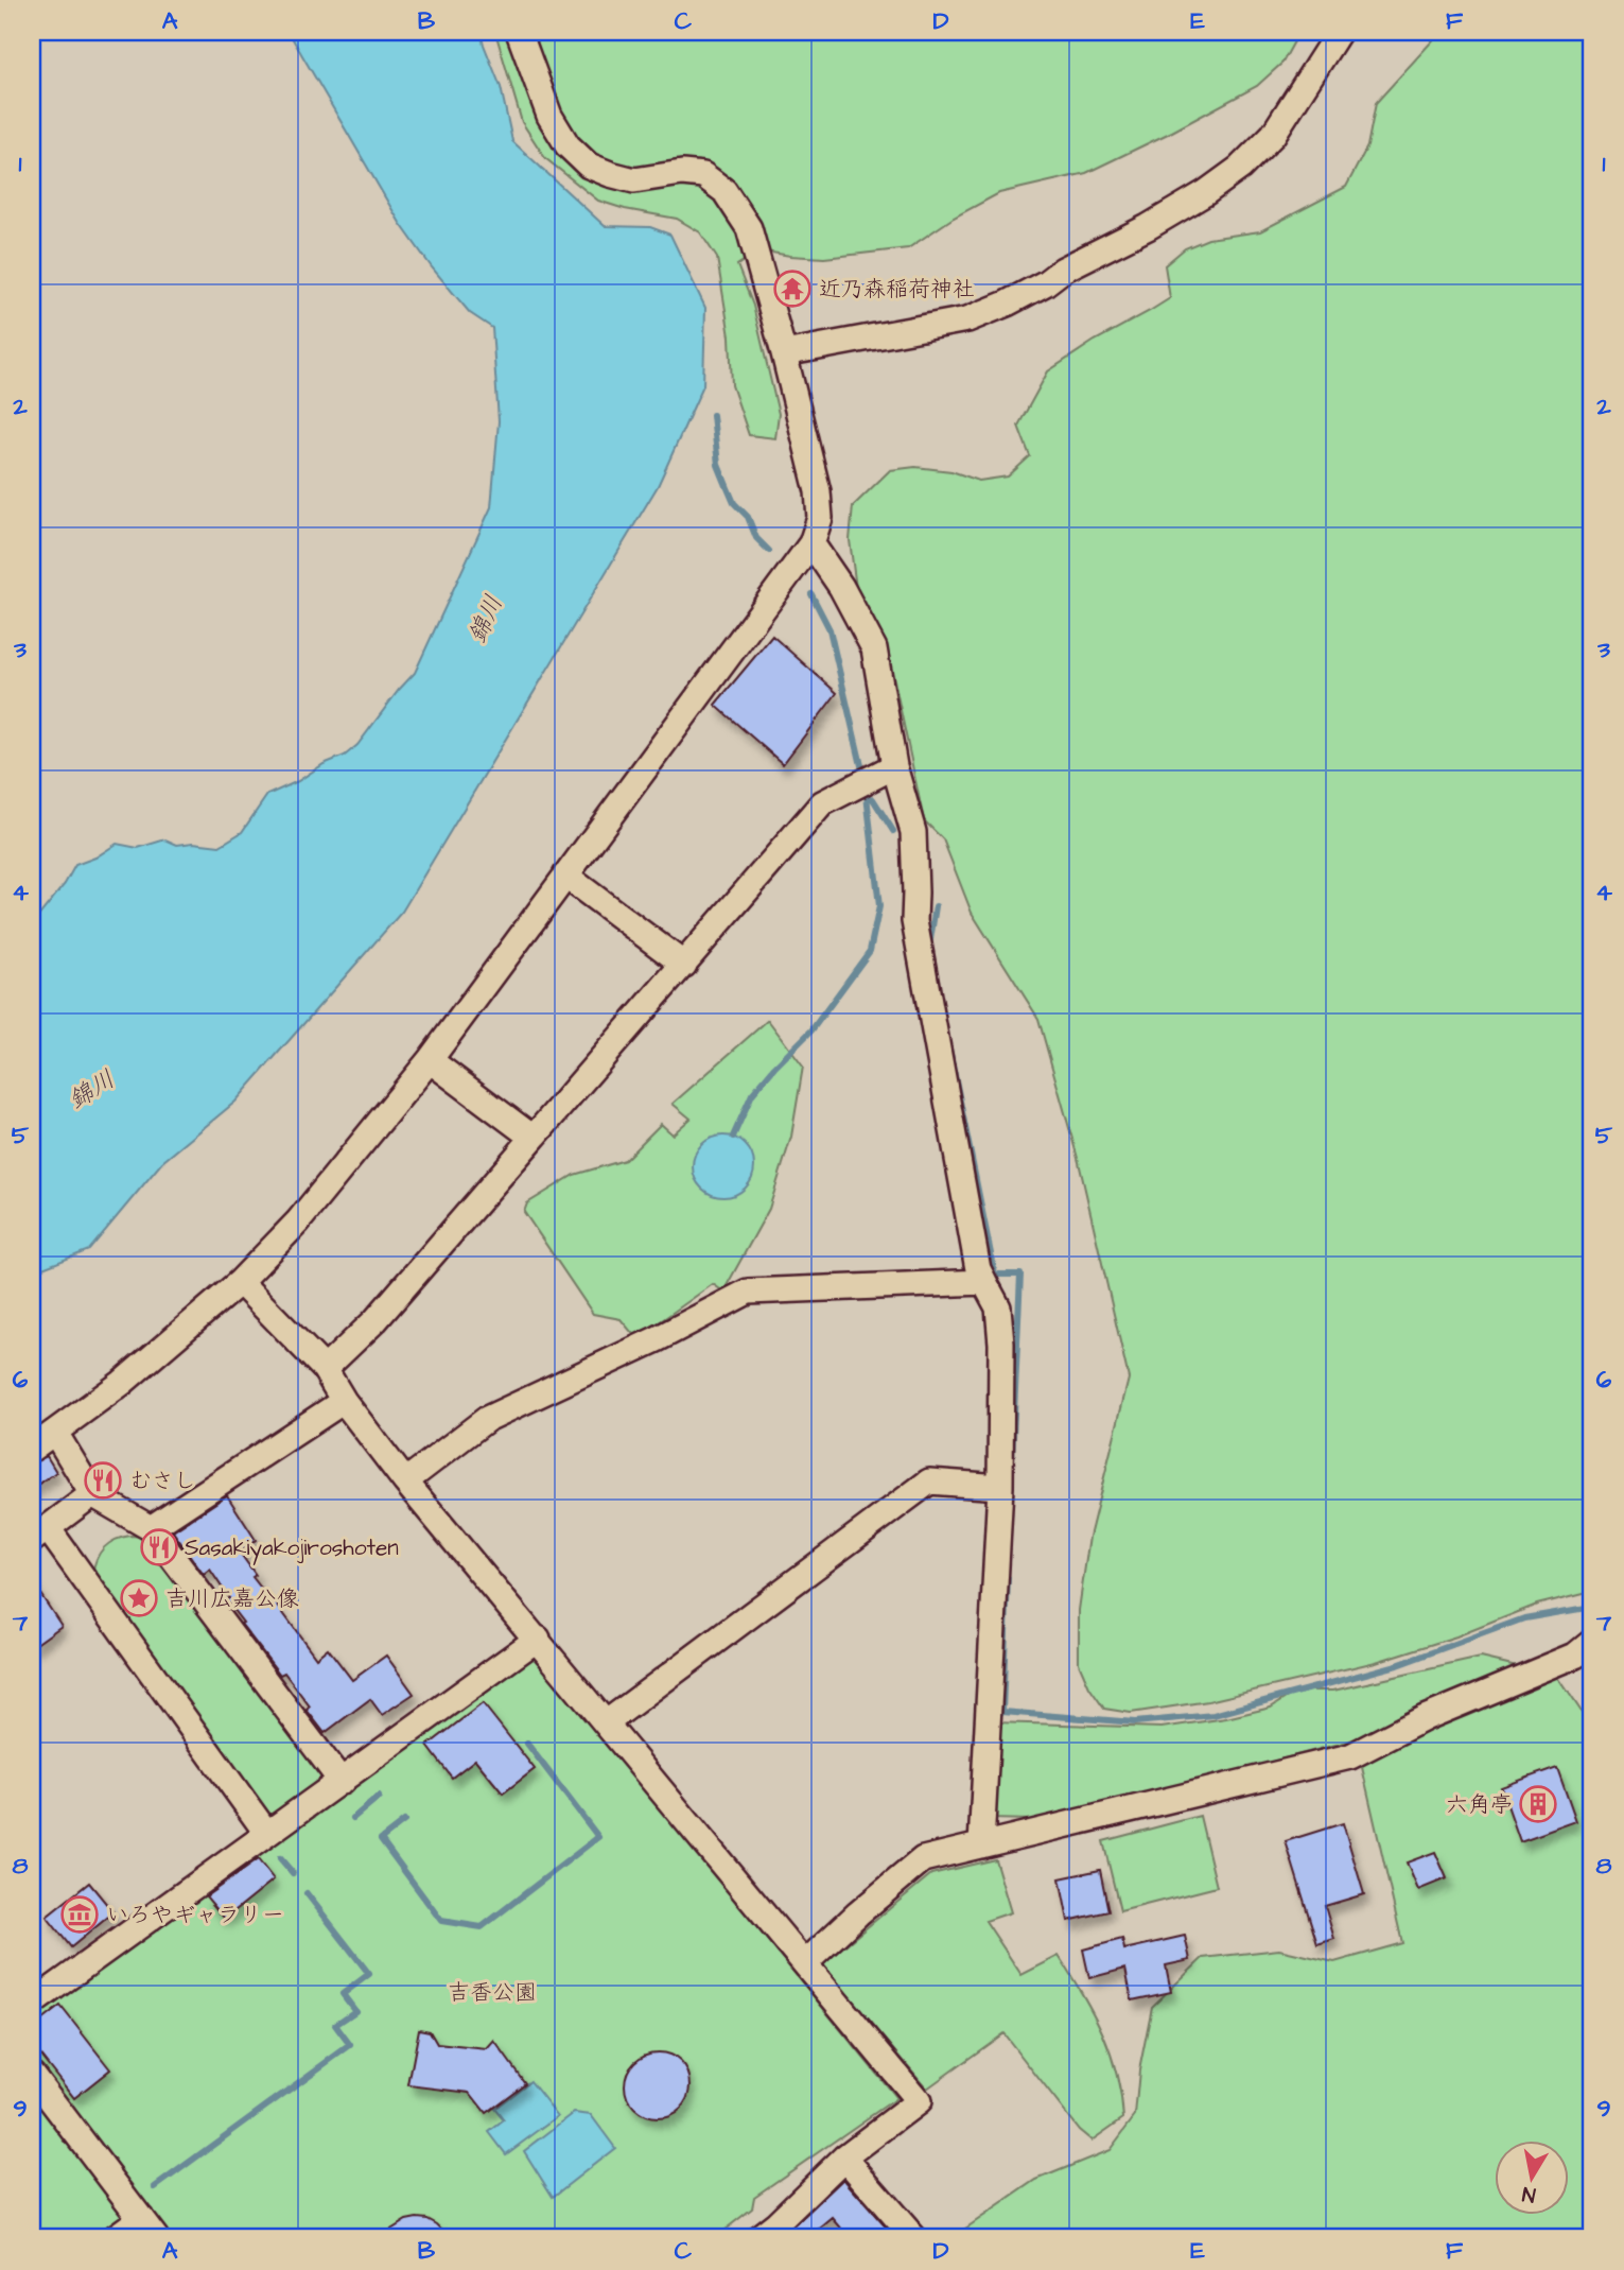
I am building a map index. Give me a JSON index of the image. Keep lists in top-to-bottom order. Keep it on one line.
{"water":["錦川"],"parks":["吉香公園"],"places":{"temple":["近乃森稲荷神社"],"restaurant":["むさし","Sasakiyakojiroshoten"],"place":["吉川広嘉公像"],"building":["六角亭"],"museum":["いろやギャラリー"]},"north":"bottom","grid":{"columns":["A","B","C","D","E","F"],"rows":["1","2","3","4","5","6","7","8","9"]}}
